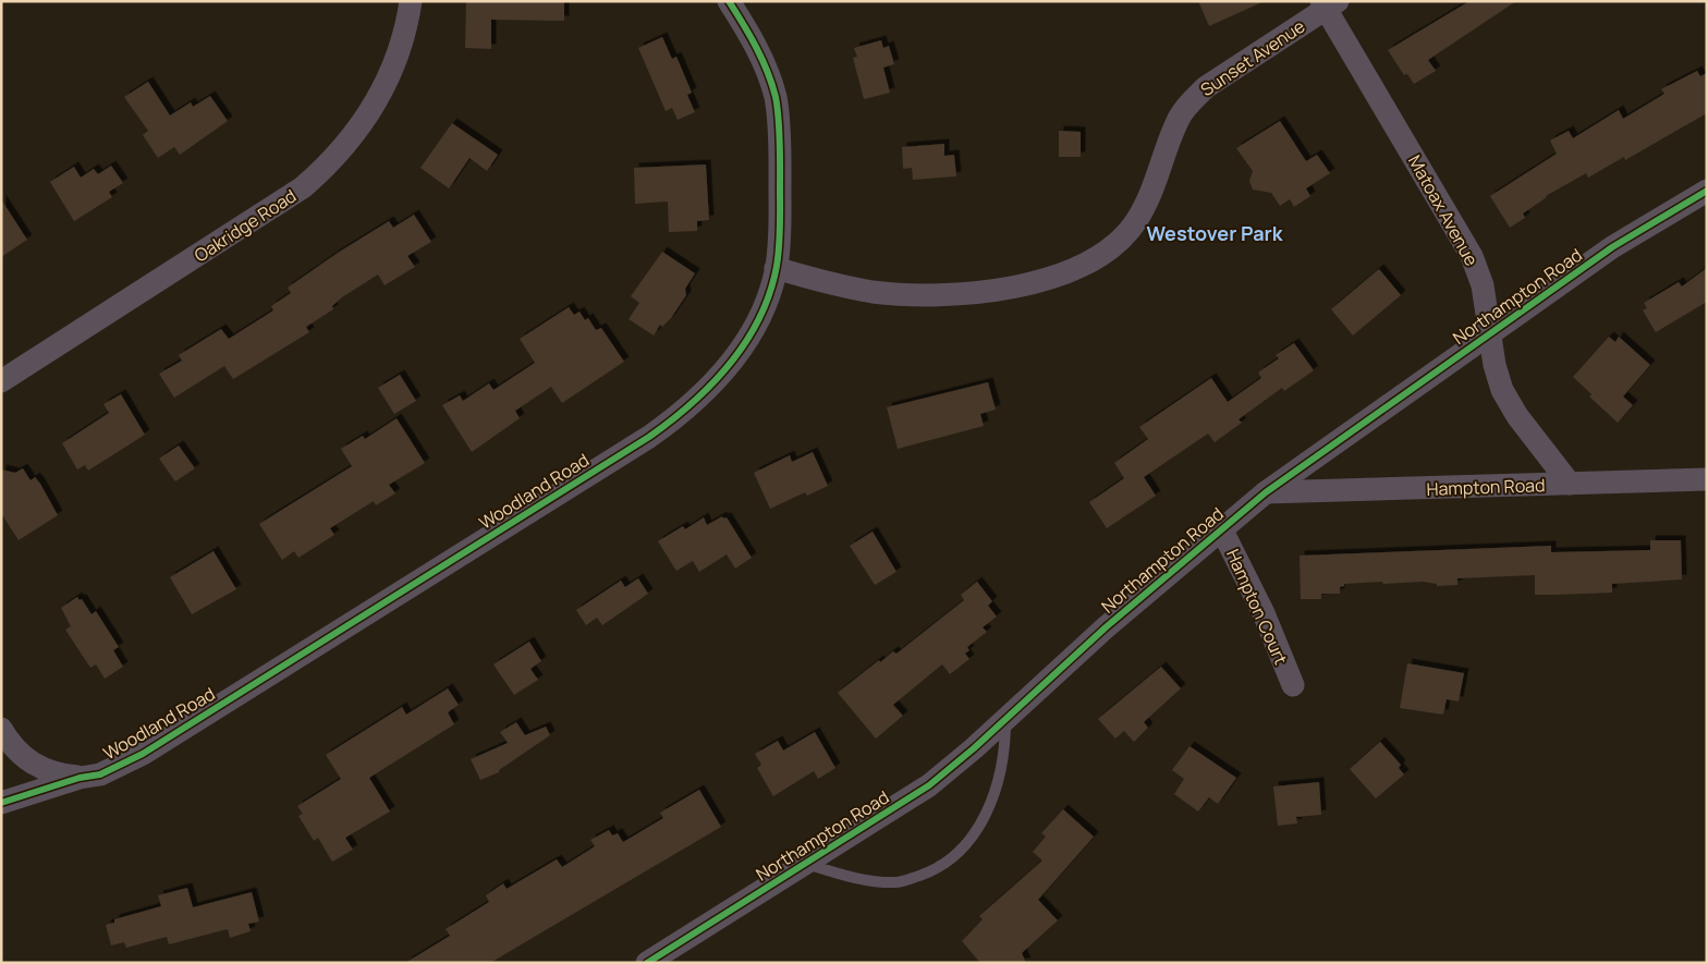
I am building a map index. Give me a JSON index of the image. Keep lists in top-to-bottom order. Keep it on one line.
{"streets":{"street":["Sunset Avenue","Matoax Avenue","Oakridge Road","Northampton Road","Hampton Road","Woodland Road","Hampton Court"]},"crossings":[["Sunset Avenue","Matoax Avenue"],["Sunset Avenue","Woodland Road"],["Matoax Avenue","Northampton Road"],["Matoax Avenue","Hampton Road"],["Northampton Road","Hampton Road"],["Northampton Road","Hampton Court"]],"districts":["Westover Park"]}
